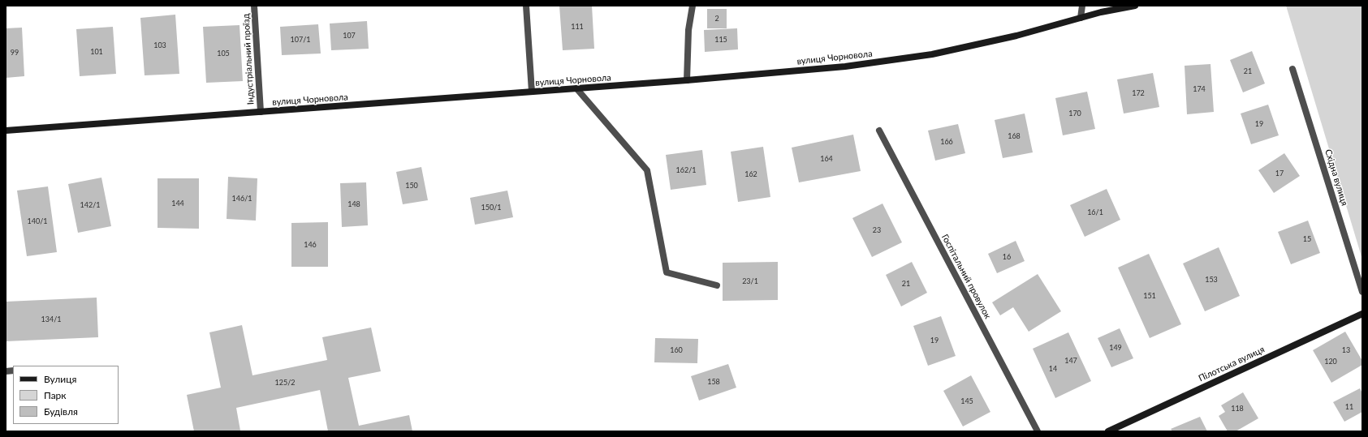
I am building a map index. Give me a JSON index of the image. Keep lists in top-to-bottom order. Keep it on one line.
{"streets":{"street":["вулиця Чорновола","Індустріальний проїзд","Східна вулиця","Госпітальний провулок","Пілотська вулиця"]},"crossings":[["вулиця Чорновола","Індустріальний проїзд"]],"house_numbers":["2","111","107","107/1","115","103","101","99","105","21","174","172","170","19","168","166","164","162/1","17","162","150","146/1","144","148","142/1","150/1","16/1","140/1","23","15","146","16","153","23/1","21","151","134/1","19","149","160","13","147","120","14","158","125/2","145","11","118"],"legend":["Вулиця","Парк","Будівля"]}
